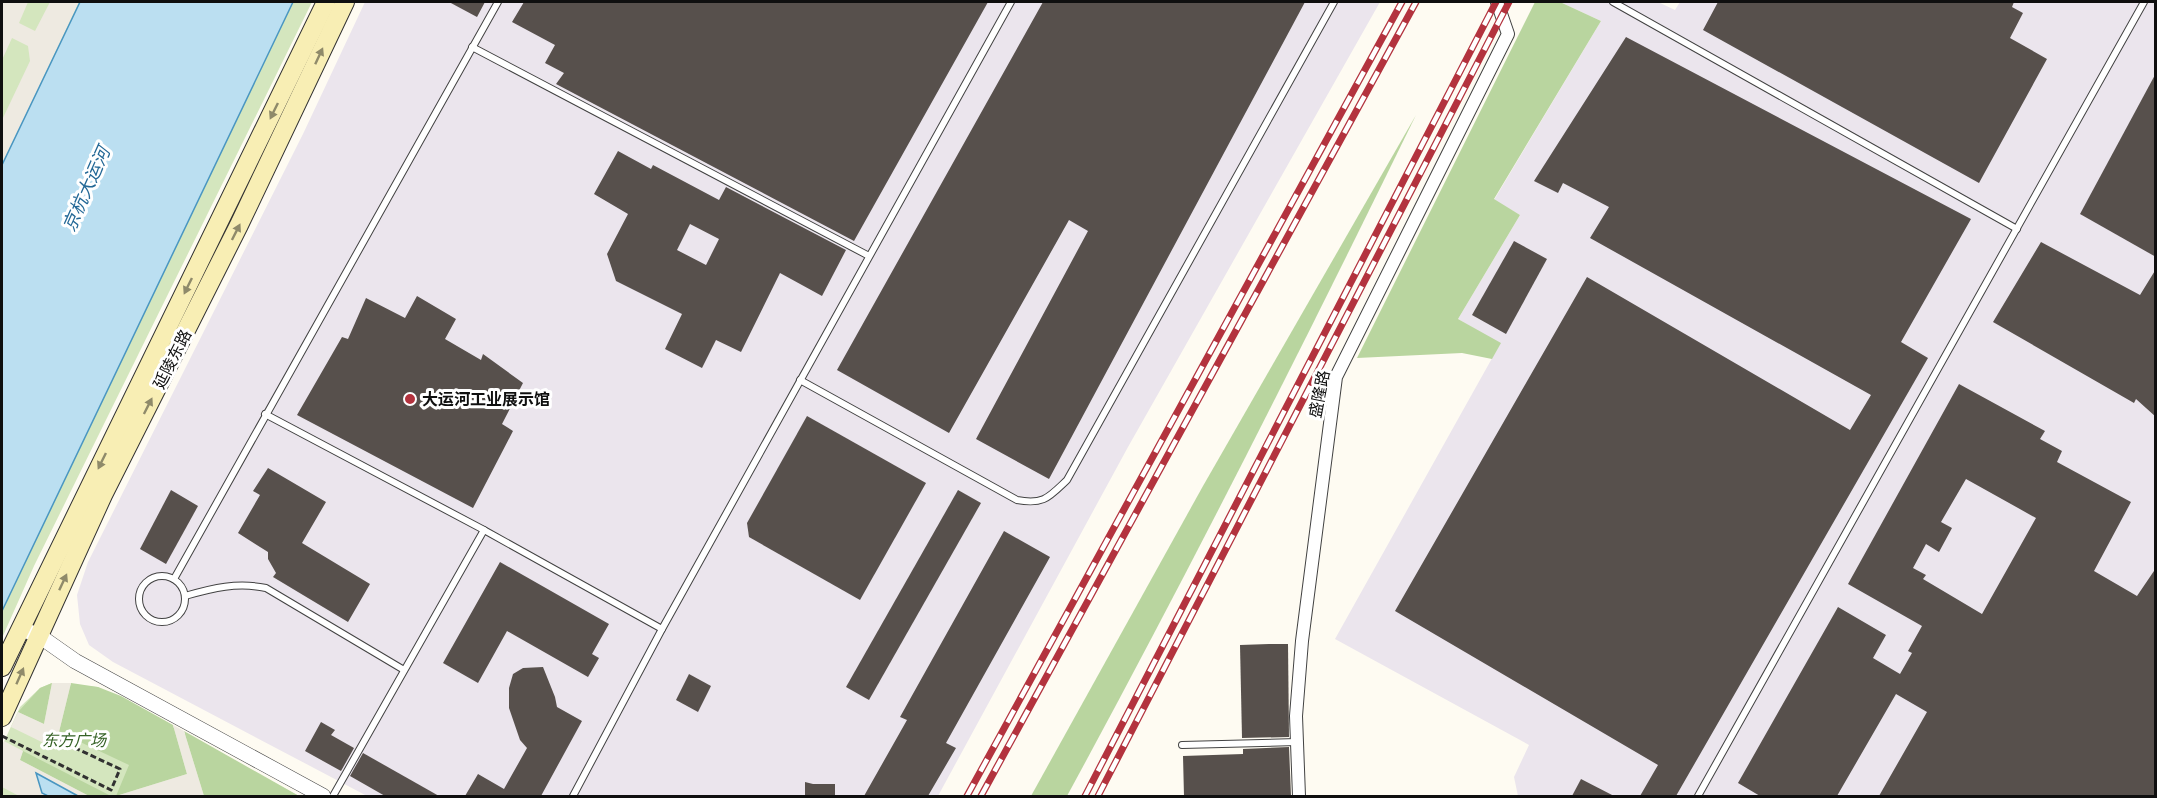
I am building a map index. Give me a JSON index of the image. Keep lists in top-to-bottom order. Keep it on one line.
{"streets":{"main road":["延陵东路"],"street":["盛隆路"]},"water":["京杭大运河"],"parks":["东方广场"],"places":["大运河工业展示馆"]}
